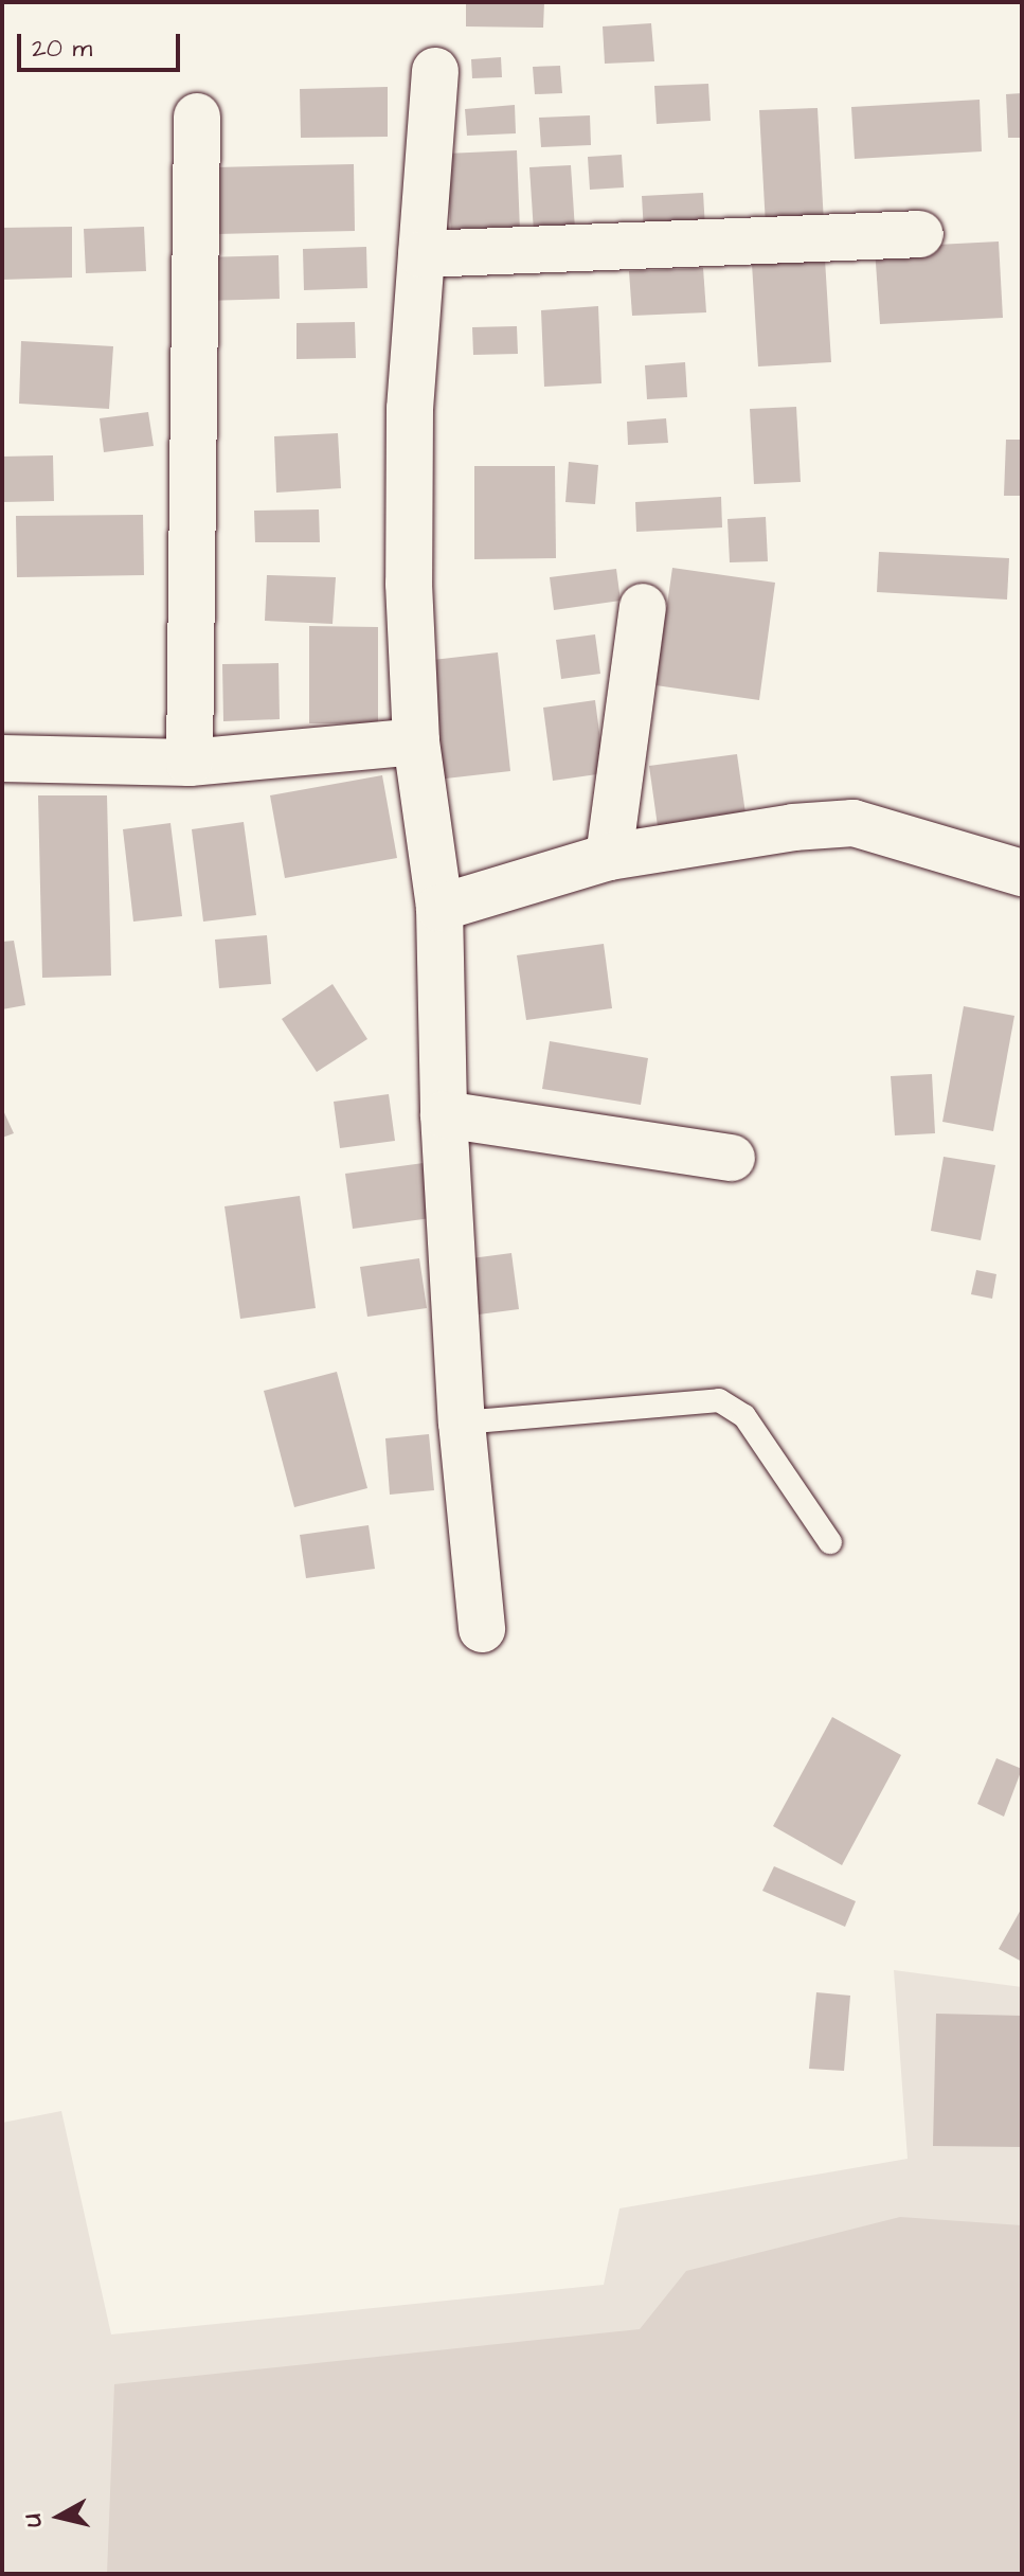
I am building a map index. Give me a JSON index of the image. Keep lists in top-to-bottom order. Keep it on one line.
{"scale_bar":"20 m","north":"left"}
